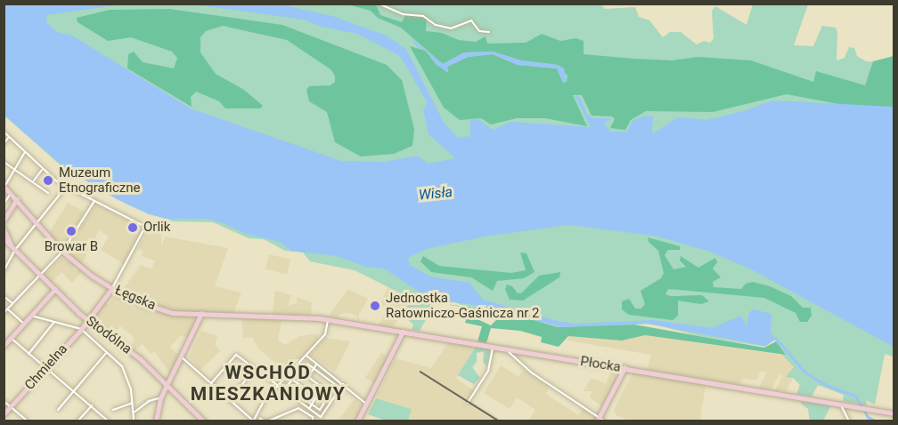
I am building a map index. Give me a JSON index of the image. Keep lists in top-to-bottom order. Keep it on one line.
{"streets":{"street":["Łęgska","Stodólna","Płocka","Chmielna"]},"crossings":[["Łęgska","Płocka"],["Łęgska","Chmielna"],["Stodólna","Chmielna"]],"districts":["WSCHÓD MIESZKANIOWY"],"water":["Wisła"],"places":["Muzeum Etnograficzne","Orlik","Browar B","Jednostka Ratowniczo-Gaśnicza nr 2"]}
